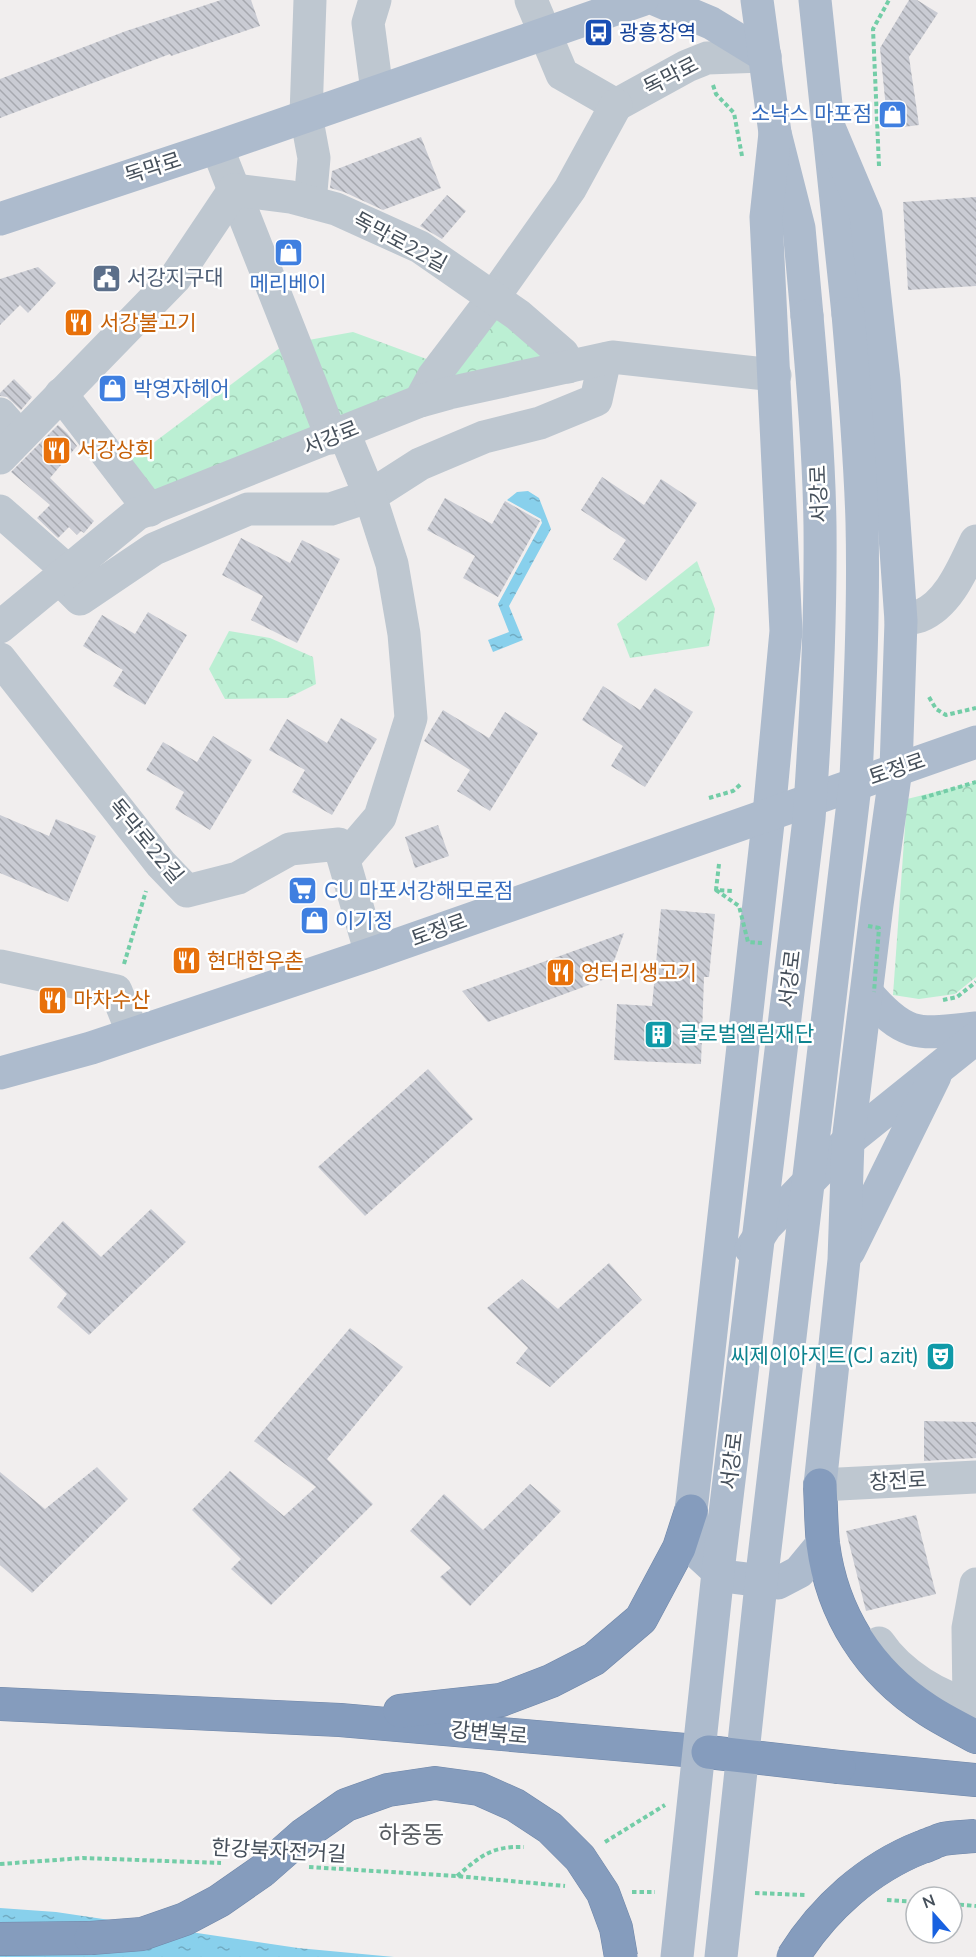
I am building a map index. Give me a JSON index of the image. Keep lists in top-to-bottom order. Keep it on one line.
{"streets":{"highway":["강변북로"],"main road":["독막로","서강로","토정로"],"street":["독막로22길","창전로"],"path":["한강북자전거길"]},"crossings":[["독막로","서강로"],["독막로22길","서강로"]],"districts":["하중동"],"places":{"bus stop":["광흥창역"],"shop":["소낙스 마포점","메리베이","박영자헤어","이기정"],"public building":["서강지구대"],"restaurant":["서강불고기","서강상회","현대한우촌","엉터리생고기","마차수산"],"supermarket":["CU 마포서강해모로점"],"building":["글로벌엘림재단"],"theatre":["씨제이아지트(CJ azit)"]},"north":"top"}
